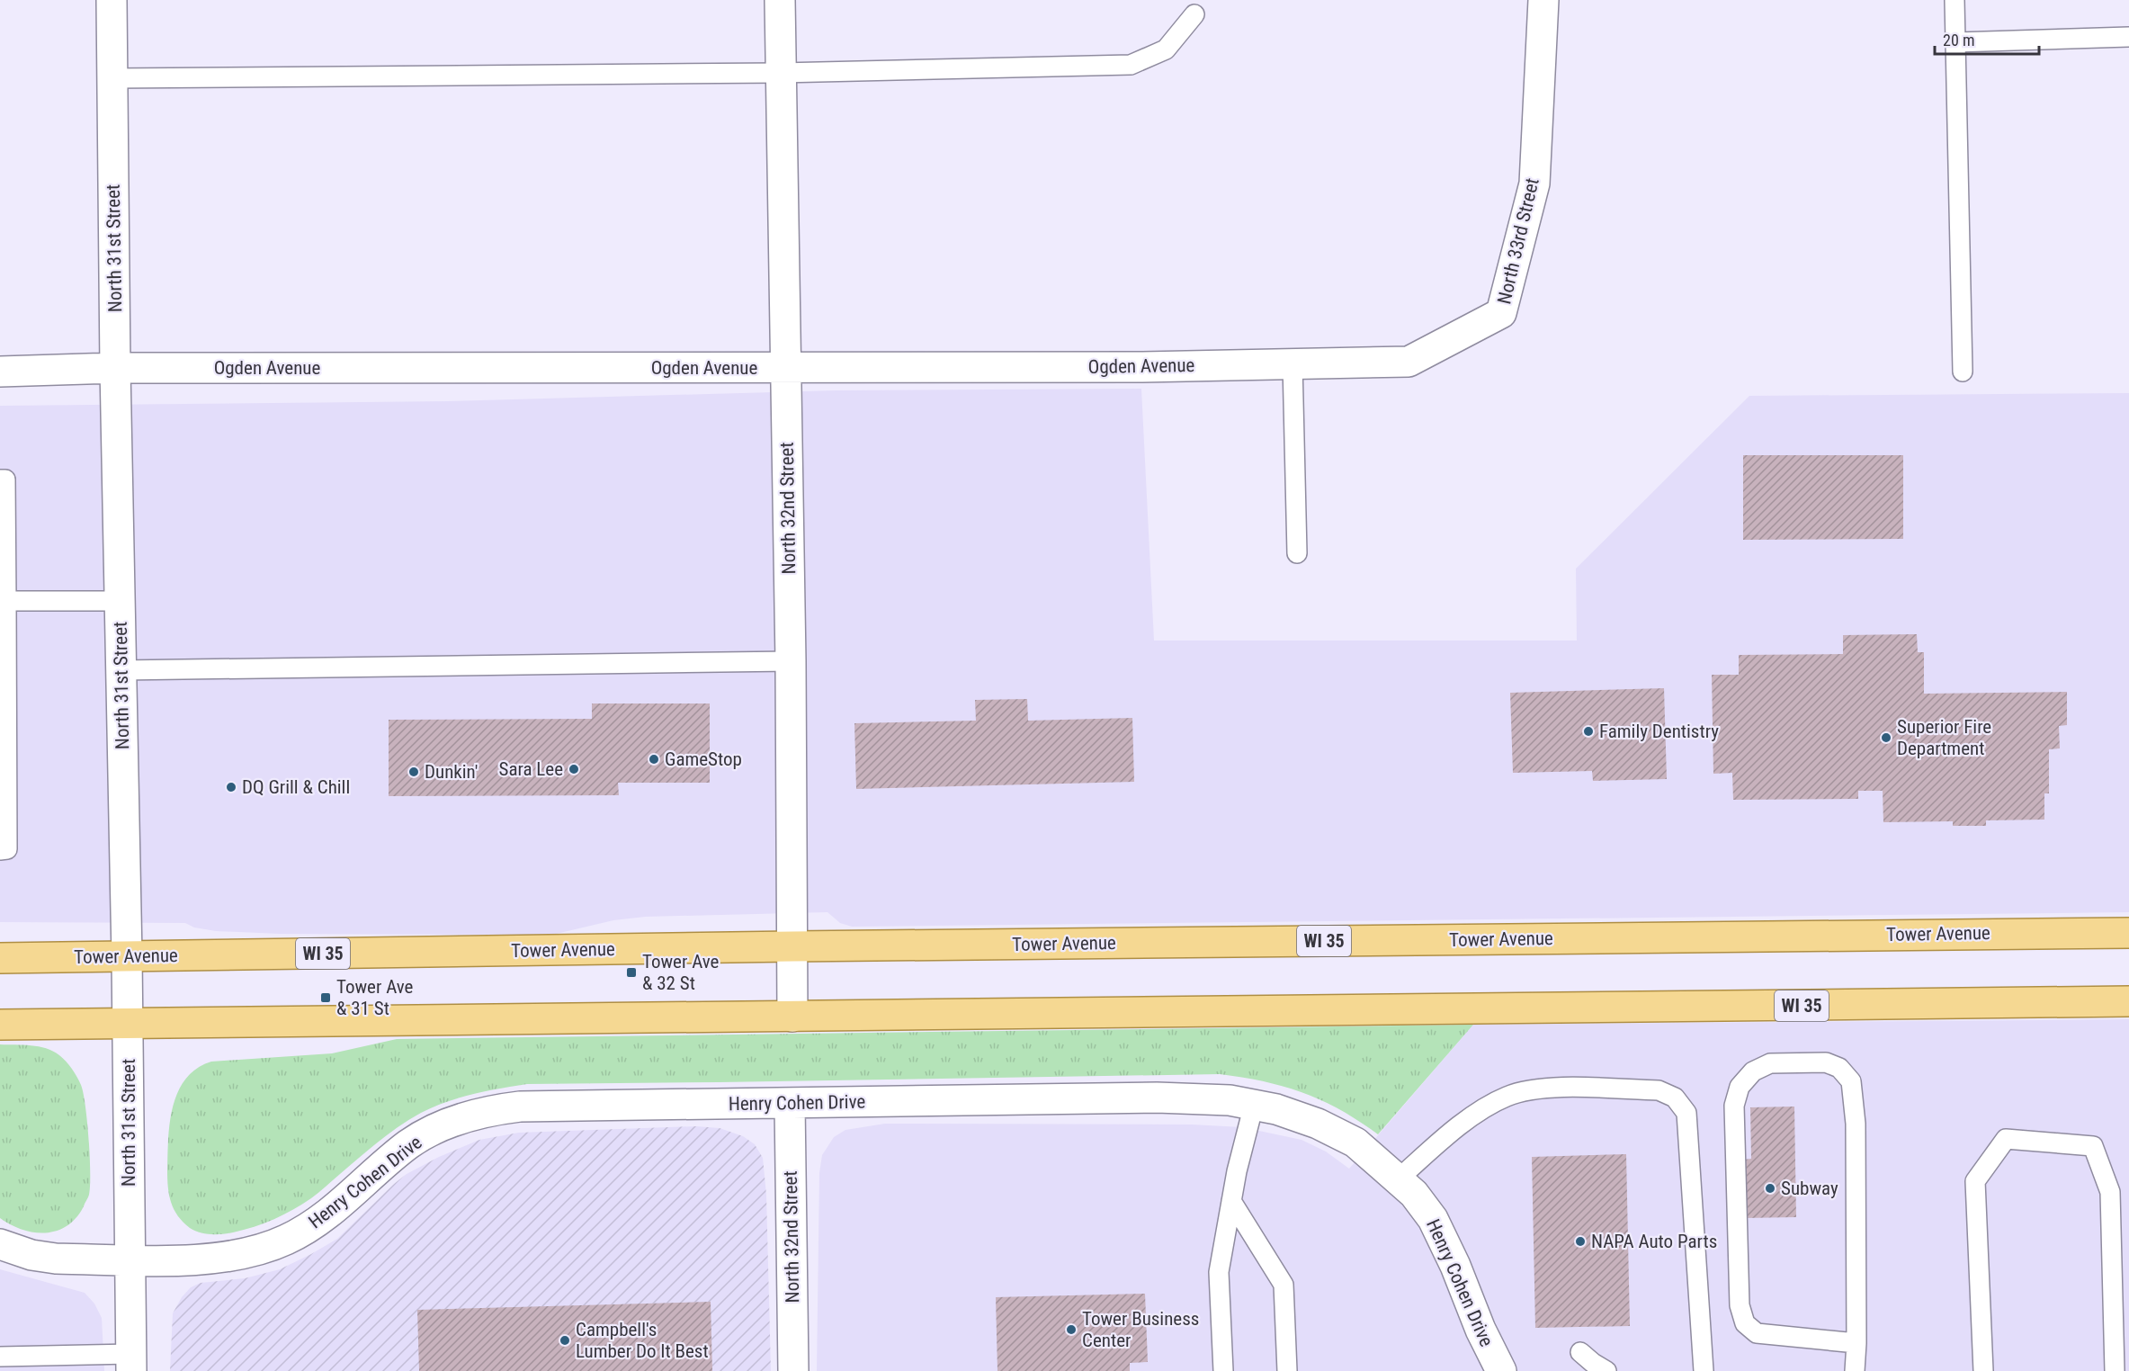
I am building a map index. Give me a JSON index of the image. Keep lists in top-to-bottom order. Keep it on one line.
{"streets":{"main road":["Tower Avenue","WI 35"],"street":["North 33rd Street","North 31st Street","Ogden Avenue","North 32nd Street","Henry Cohen Drive"]},"crossings":[["North 33rd Street","Ogden Avenue"],["North 31st Street","Ogden Avenue"],["North 31st Street","Tower Avenue"],["North 31st Street","WI 35"],["North 31st Street","Henry Cohen Drive"],["Ogden Avenue","North 32nd Street"],["North 32nd Street","Tower Avenue"],["North 32nd Street","WI 35"],["North 32nd Street","Henry Cohen Drive"]],"places":{"other":["Family Dentistry","Superior Fire Department","GameStop","Sara Lee","Dunkin'","DQ Grill & Chill","Subway","NAPA Auto Parts","Tower Business Center","Campbell's Lumber Do It Best"],"transit":["Tower Ave & 32 St","Tower Ave & 31 St"]},"scale_bar":"20 m"}
